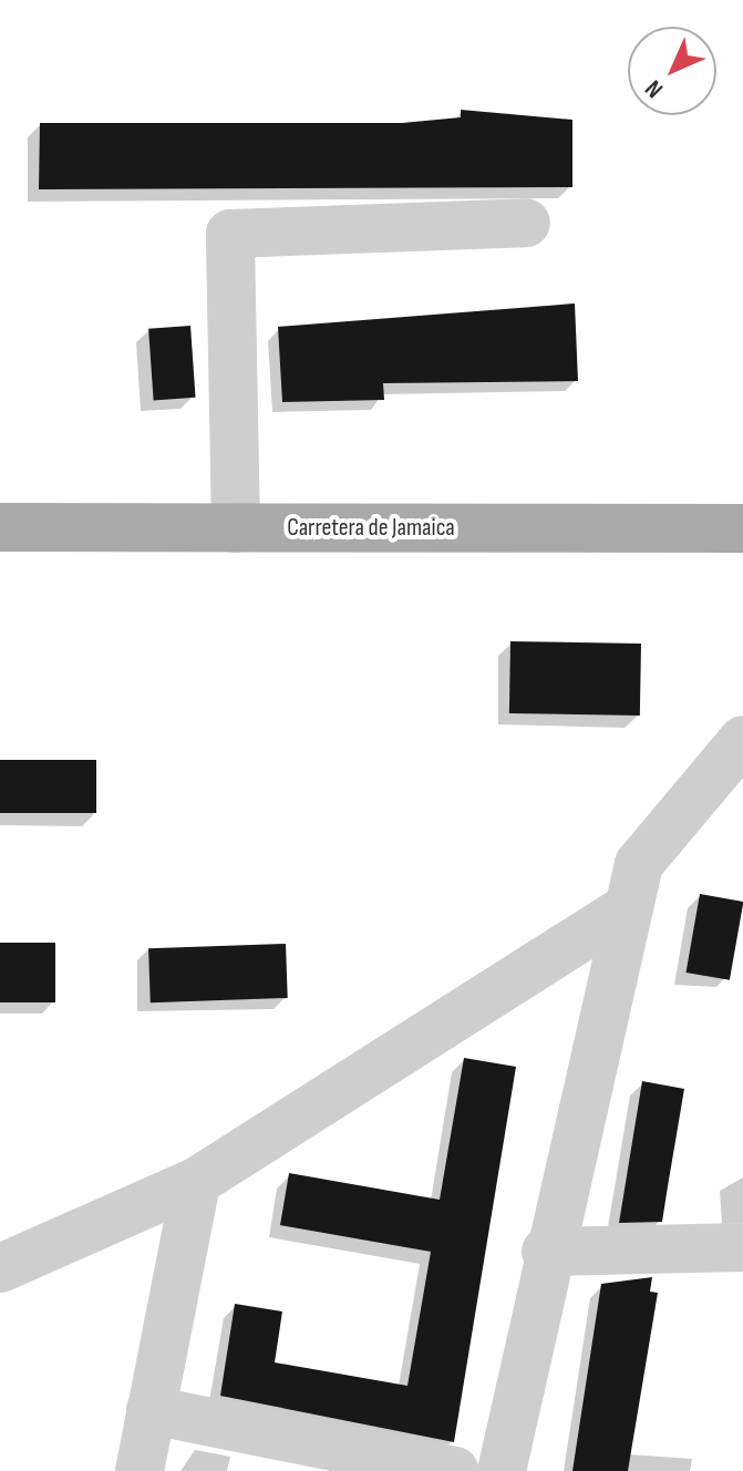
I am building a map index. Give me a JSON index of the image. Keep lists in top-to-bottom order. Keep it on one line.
{"streets":{"main road":["Carretera de Jamaica"]},"north":"bottom left"}
